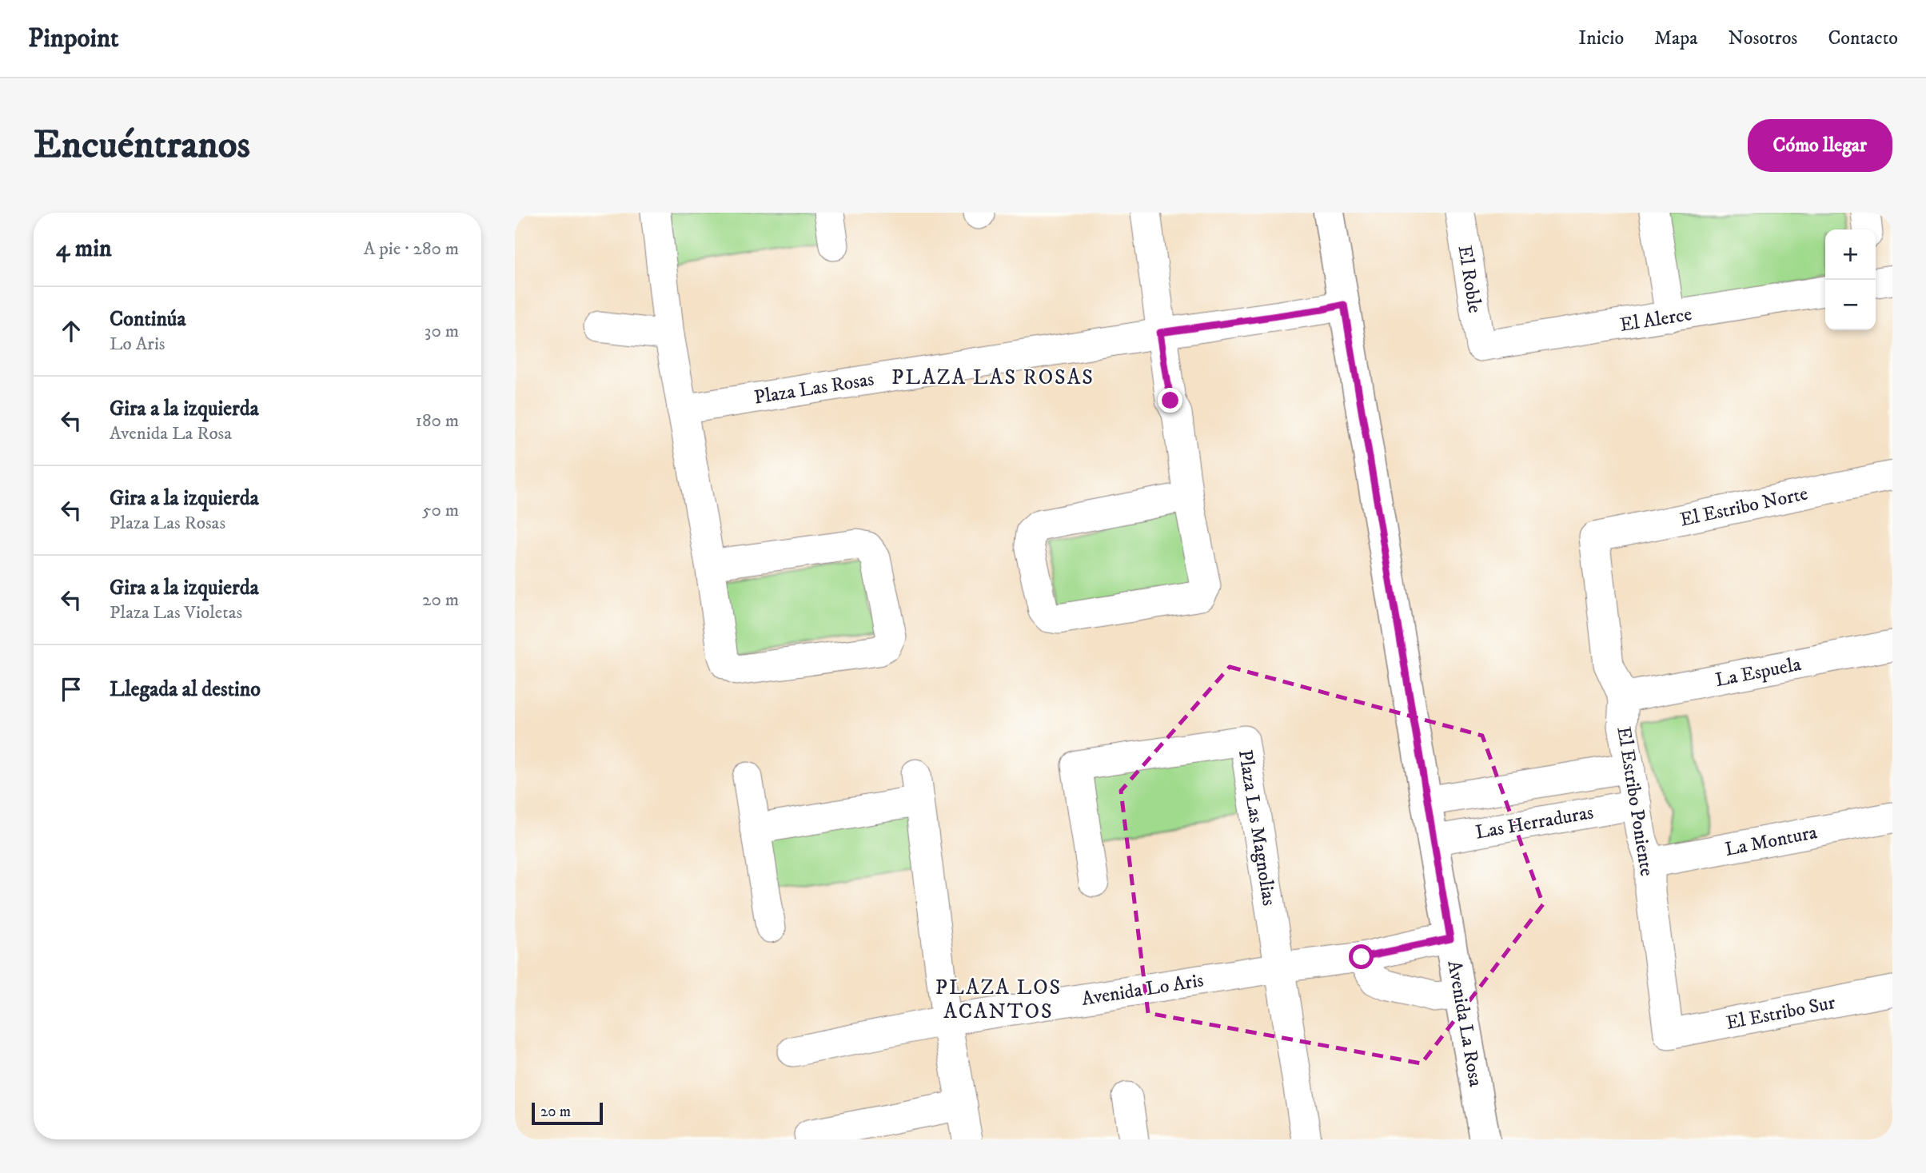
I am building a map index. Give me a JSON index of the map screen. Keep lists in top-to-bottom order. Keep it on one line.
{"streets":{"street":["El Roble","El Alerce","Plaza Las Rosas","El Estribo Norte","La Espuela","El Estribo Poniente","Las Herraduras","Plaza Las Magnolias","La Montura","Avenida Lo Aris","El Estribo Sur","Avenida La Rosa"]},"crossings":[["El Roble","El Alerce"],["Plaza Las Rosas","Avenida La Rosa"],["El Estribo Norte","El Estribo Poniente"],["La Espuela","El Estribo Poniente"],["El Estribo Poniente","Las Herraduras"],["El Estribo Poniente","La Montura"],["El Estribo Poniente","El Estribo Sur"],["Las Herraduras","Avenida La Rosa"],["Plaza Las Magnolias","Avenida Lo Aris"],["Avenida Lo Aris","Avenida La Rosa"]],"districts":["PLAZA LAS ROSAS","PLAZA LOS ACANTOS"],"scale_bar":"20 m","page":{"header":"Pinpoint","nav":["Inicio","Mapa","Nosotros","Contacto"],"buttons":"Cómo llegar","title":"Encuéntranos","heading":["4 min","A pie · 280 m"],"map_buttons":["+","−"],"list":[["Continúa","Lo Aris","30 m"],["Gira a la izquierda","Avenida La Rosa","180 m"],["Gira a la izquierda","Plaza Las Rosas","50 m"],["Gira a la izquierda","Plaza Las Violetas","20 m"],"Llegada al destino"],"scale":"20 m"}}
